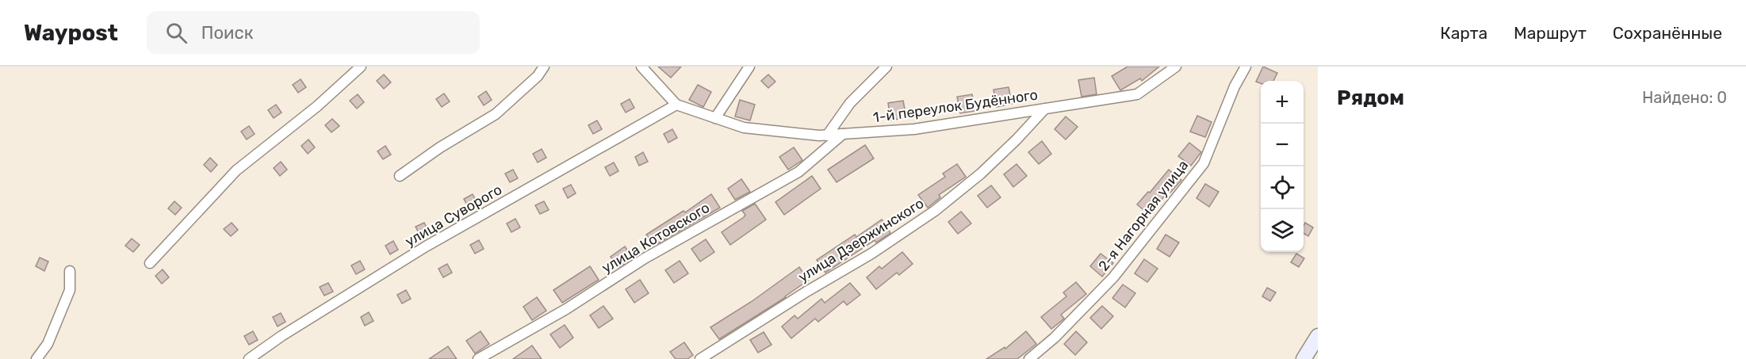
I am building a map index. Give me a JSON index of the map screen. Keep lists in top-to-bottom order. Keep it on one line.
{"streets":{"street":["1-й переулок Будённого","улица Суворого","2-я Нагорная улица","улица Котовского","улица Дзержинского"]},"crossings":[["1-й переулок Будённого","улица Суворого"],["1-й переулок Будённого","улица Котовского"],["1-й переулок Будённого","улица Дзержинского"]],"page":{"header":"Waypost","search":"Поиск","nav":["Карта","Маршрут","Сохранённые"],"heading":["Рядом","Найдено: 0"],"map_buttons":["+","−"]}}
